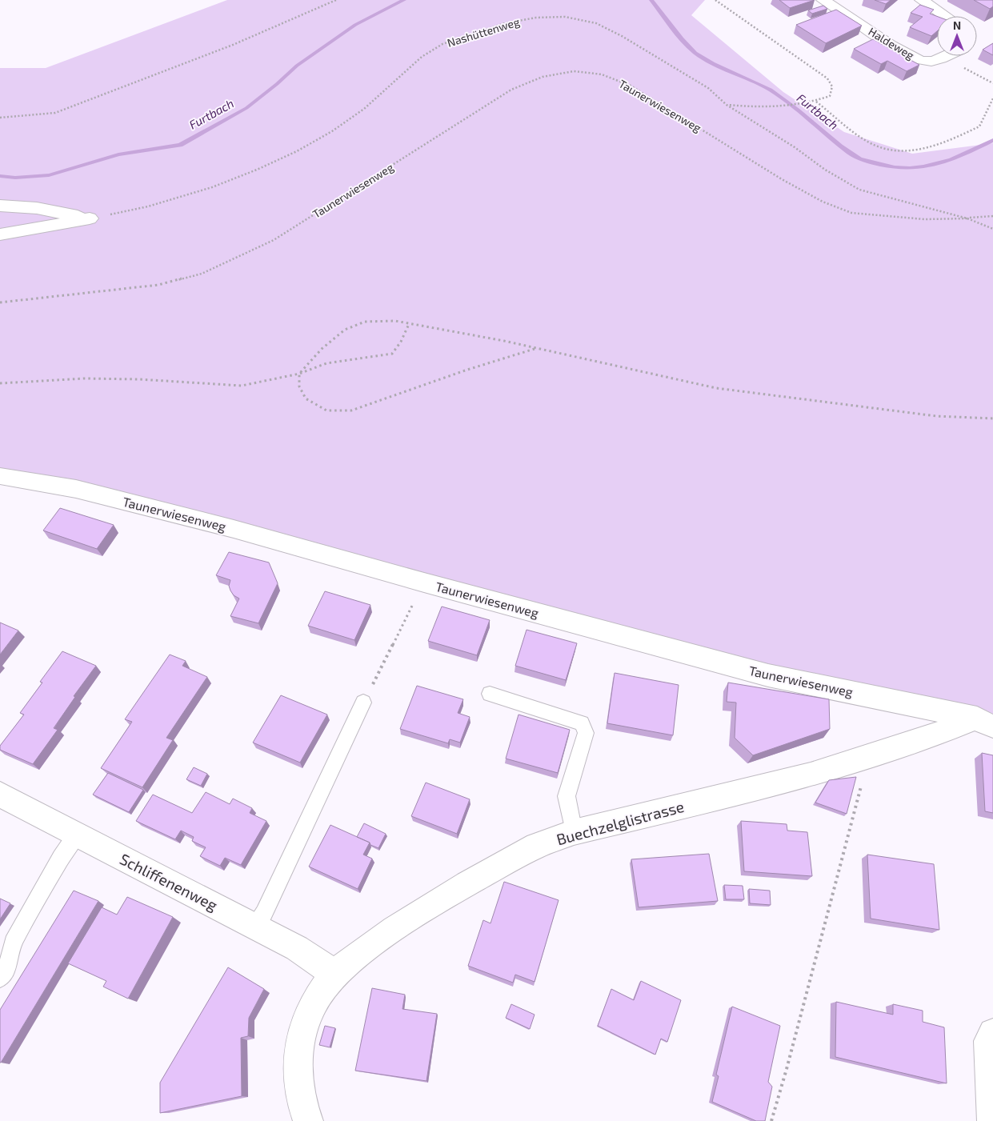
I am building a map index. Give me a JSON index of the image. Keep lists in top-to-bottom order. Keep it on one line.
{"streets":{"street":["Haldeweg","Taunerwiesenweg","Buechzelglistrasse","Schliffenenweg"],"path":["Nashüttenweg"]},"crossings":[["Taunerwiesenweg","Buechzelglistrasse"],["Buechzelglistrasse","Schliffenenweg"]],"water":["Furtbach"],"north":"top"}
